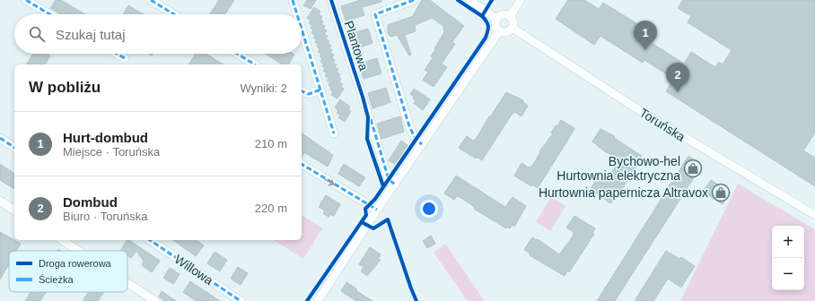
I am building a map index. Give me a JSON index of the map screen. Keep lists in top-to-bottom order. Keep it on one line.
{"streets":{"street":["Plantowa","Toruńska","Willowa"]},"places":{"shop":["Bychowo-hel Hurtownia elektryczna","Hurtownia papernicza Altravox"]},"legend":["Droga rowerowa","Ścieżka"],"page":{"search":"Szukaj tutaj","pins":["1","2"],"heading":["W pobliżu","Wyniki: 2"],"list":[{"mark":"1","name":"Hurt-dombud","note":"Miejsce · Toruńska","value":"210 m"},{"mark":"2","name":"Dombud","note":"Biuro · Toruńska","value":"220 m"}],"map_buttons":["+","−"]}}
